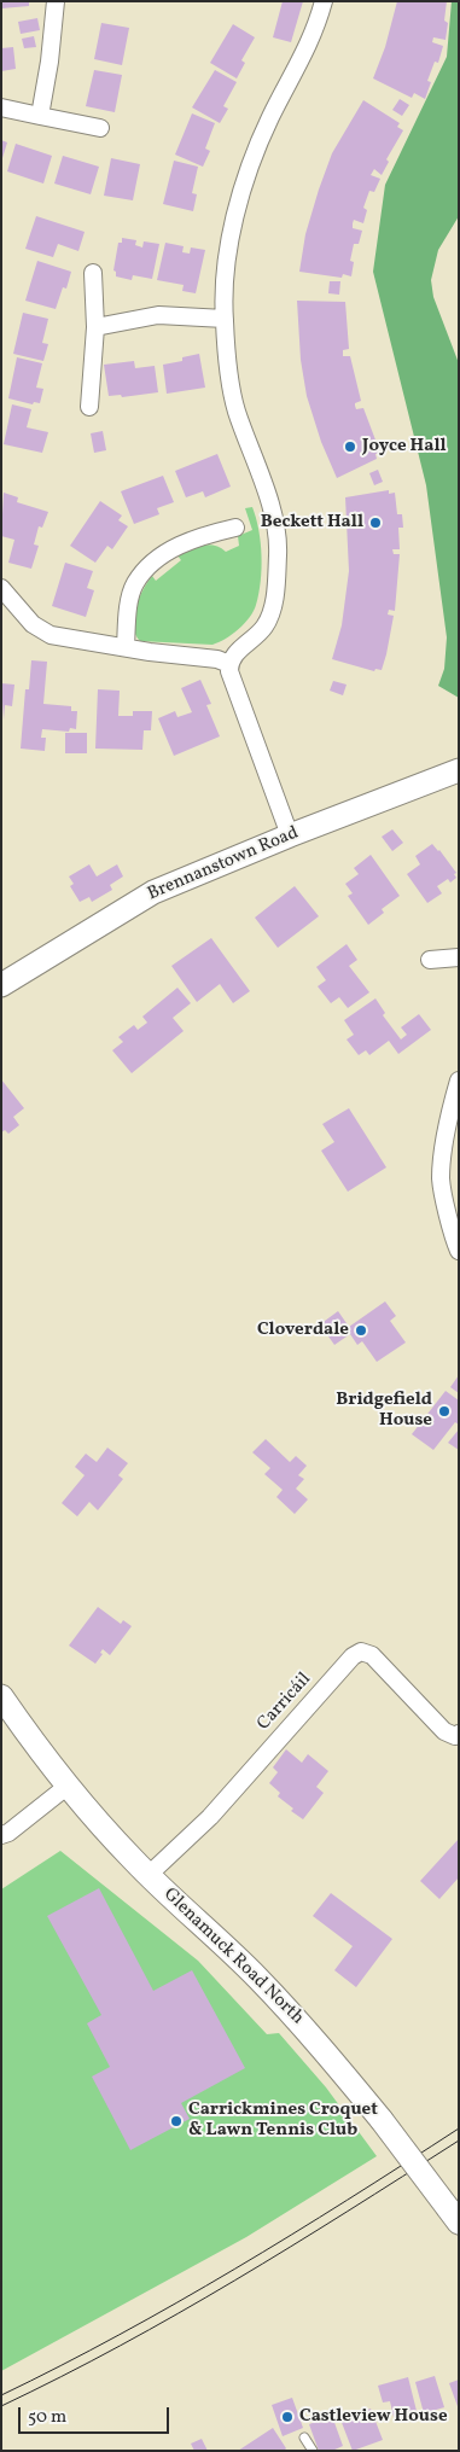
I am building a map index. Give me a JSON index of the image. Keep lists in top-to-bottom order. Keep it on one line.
{"streets":{"main road":["Brennanstown Road","Glenamuck Road North"],"street":["Carricáil"]},"crossings":[["Carricáil","Glenamuck Road North"]],"places":["Joyce Hall","Beckett Hall","Cloverdale","Bridgefield House","Carrickmines Croquet & Lawn Tennis Club","Castleview House"],"scale_bar":"50 m"}
